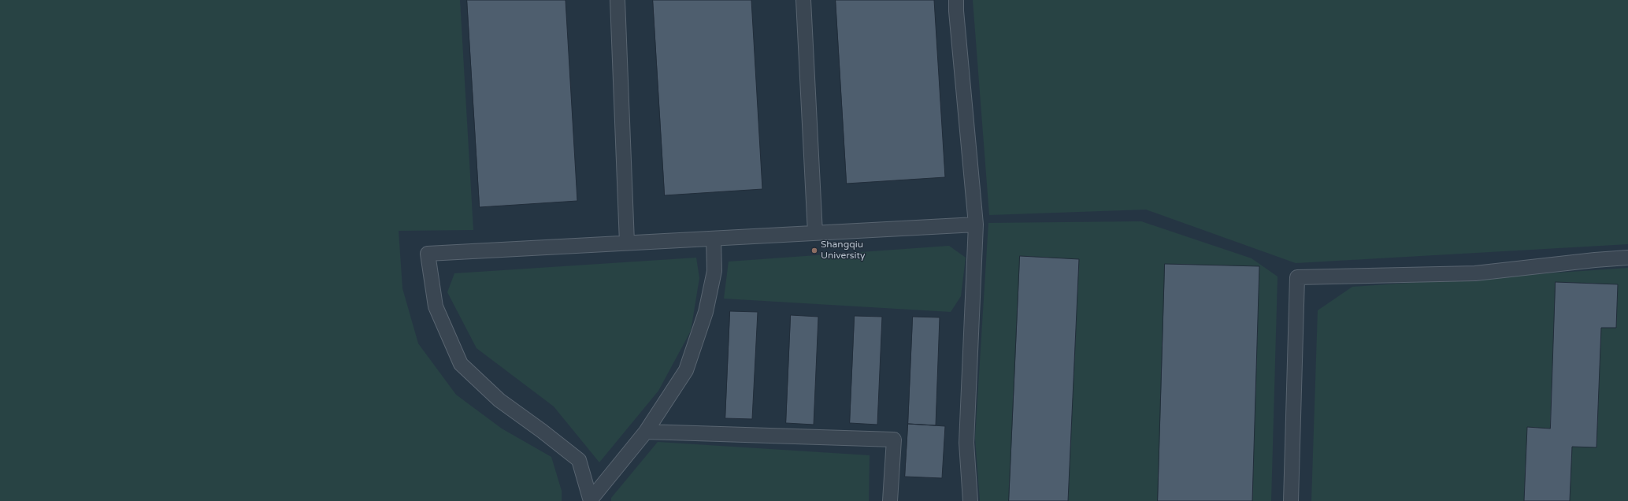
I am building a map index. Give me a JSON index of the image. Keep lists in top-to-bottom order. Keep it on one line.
{"places":["Shangqiu University"]}
